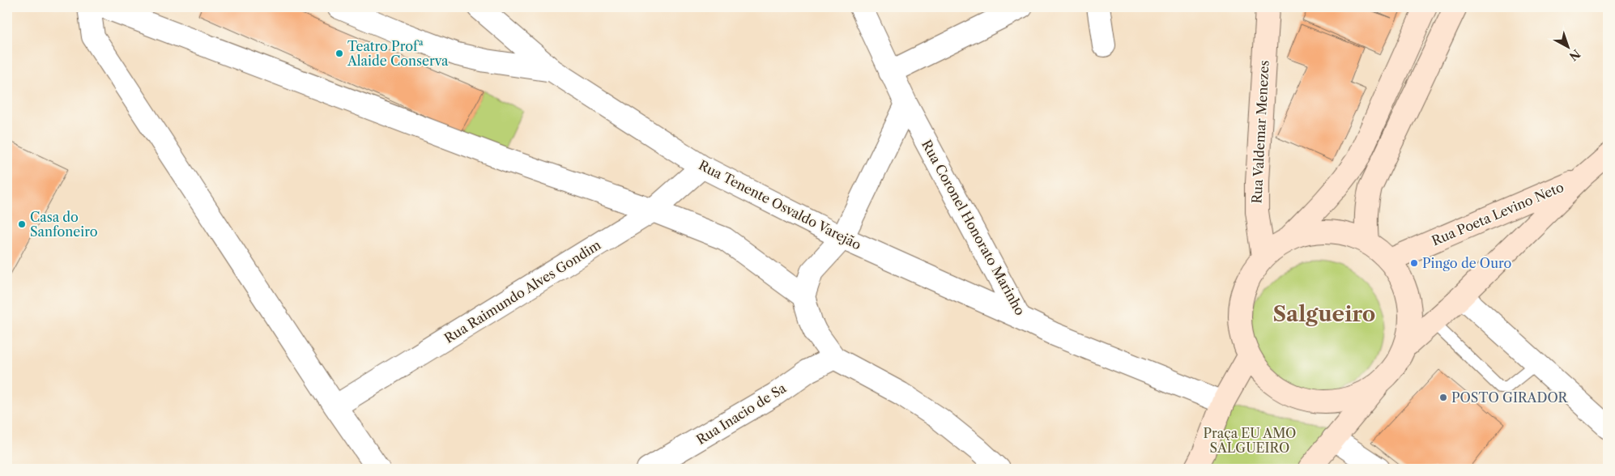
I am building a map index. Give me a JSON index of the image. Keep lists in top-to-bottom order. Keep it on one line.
{"streets":{"main road":["Rua Valdemar Menezes","Rua Poeta Levino Neto"],"street":["Rua Tenente Osvaldo Varejão","Rua Coronel Honorato Marinho","Rua Raimundo Alves Gondim","Rua Inacio de Sa"]},"crossings":[["Rua Tenente Osvaldo Varejão","Rua Coronel Honorato Marinho"],["Rua Tenente Osvaldo Varejão","Rua Raimundo Alves Gondim"]],"districts":["Salgueiro"],"parks":["Praça EU AMO SALGUEIRO"],"places":["Teatro Profª Alaide Conserva","Casa do Sanfoneiro","Pingo de Ouro","POSTO GIRADOR"],"north":"bottom right"}
